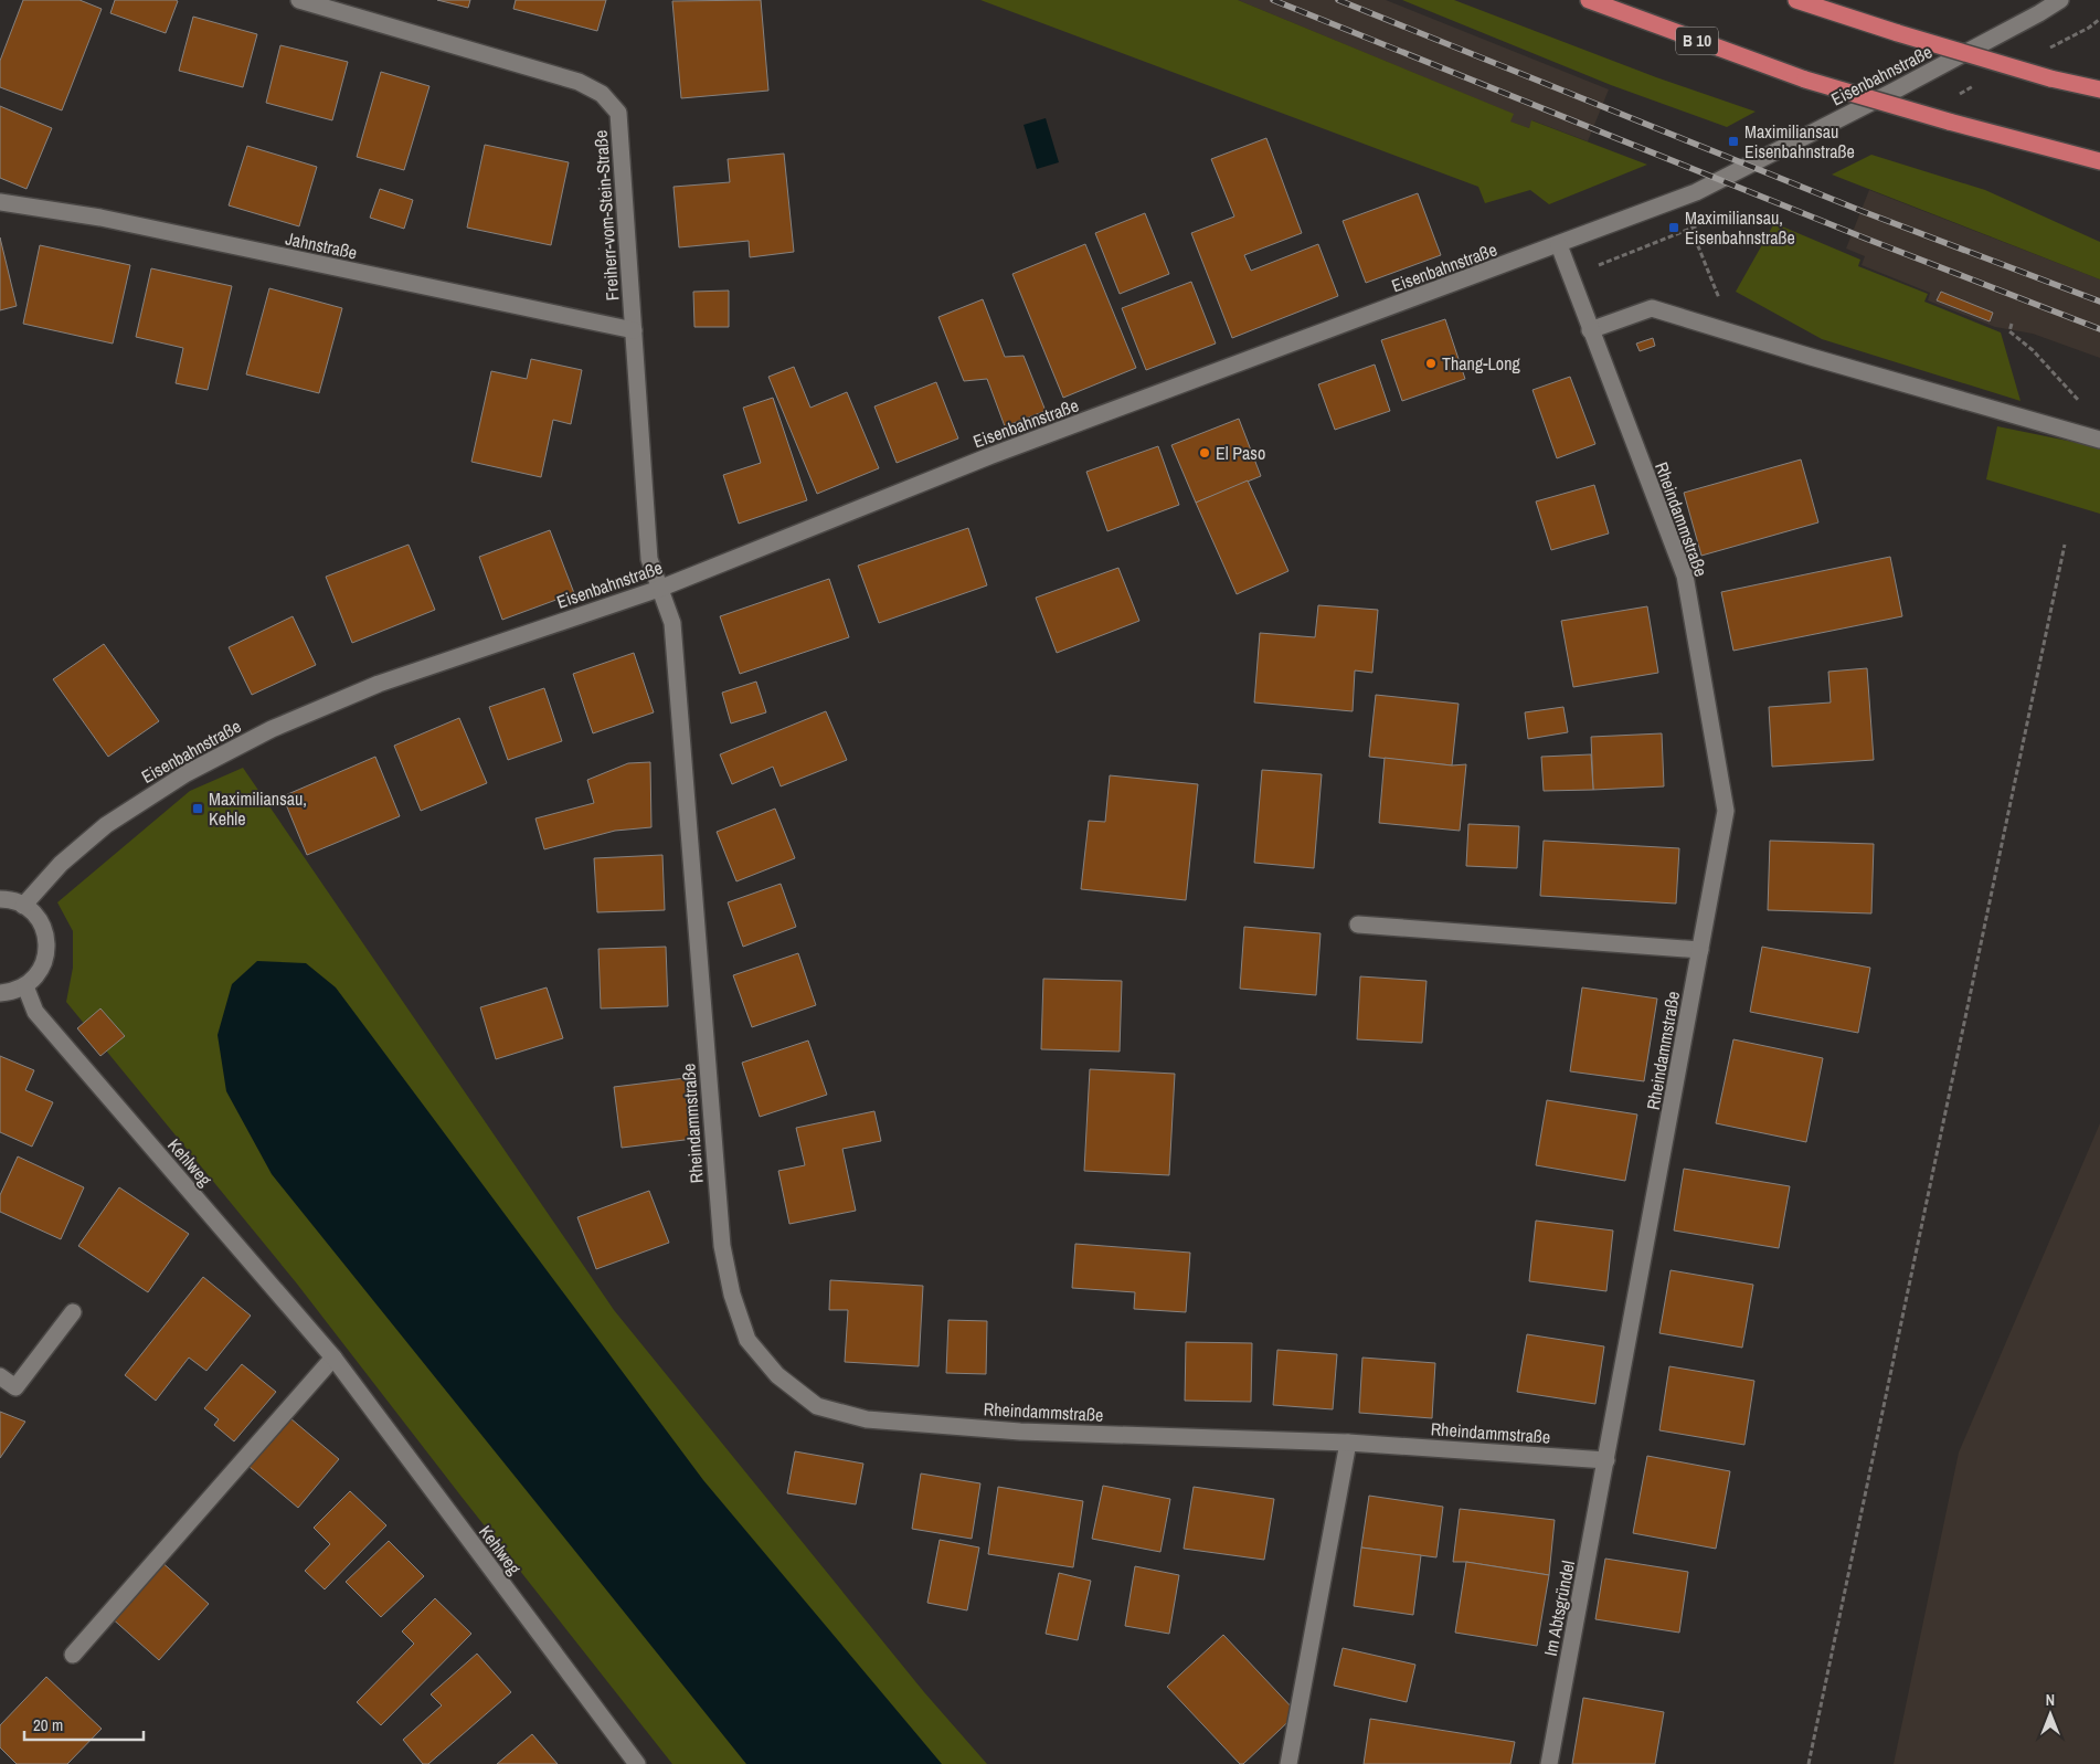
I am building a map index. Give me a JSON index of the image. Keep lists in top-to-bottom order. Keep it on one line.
{"streets":{"highway":["B 10"],"street":["Eisenbahnstraße","Freiherr-vom-Stein-Straße","Jahnstraße","Rheindammstraße","Kehlweg","Im Abtsgründel"]},"crossings":[["Eisenbahnstraße","Freiherr-vom-Stein-Straße"],["Eisenbahnstraße","Rheindammstraße"],["Freiherr-vom-Stein-Straße","Jahnstraße"],["Freiherr-vom-Stein-Straße","Rheindammstraße"],["Rheindammstraße","Im Abtsgründel"]],"places":{"transit":["Maximiliansau Eisenbahnstraße","Maximiliansau, Eisenbahnstraße","Maximiliansau, Kehle"],"other":["Thang-Long","El Paso"]},"scale_bar":"20 m","north":"top"}
